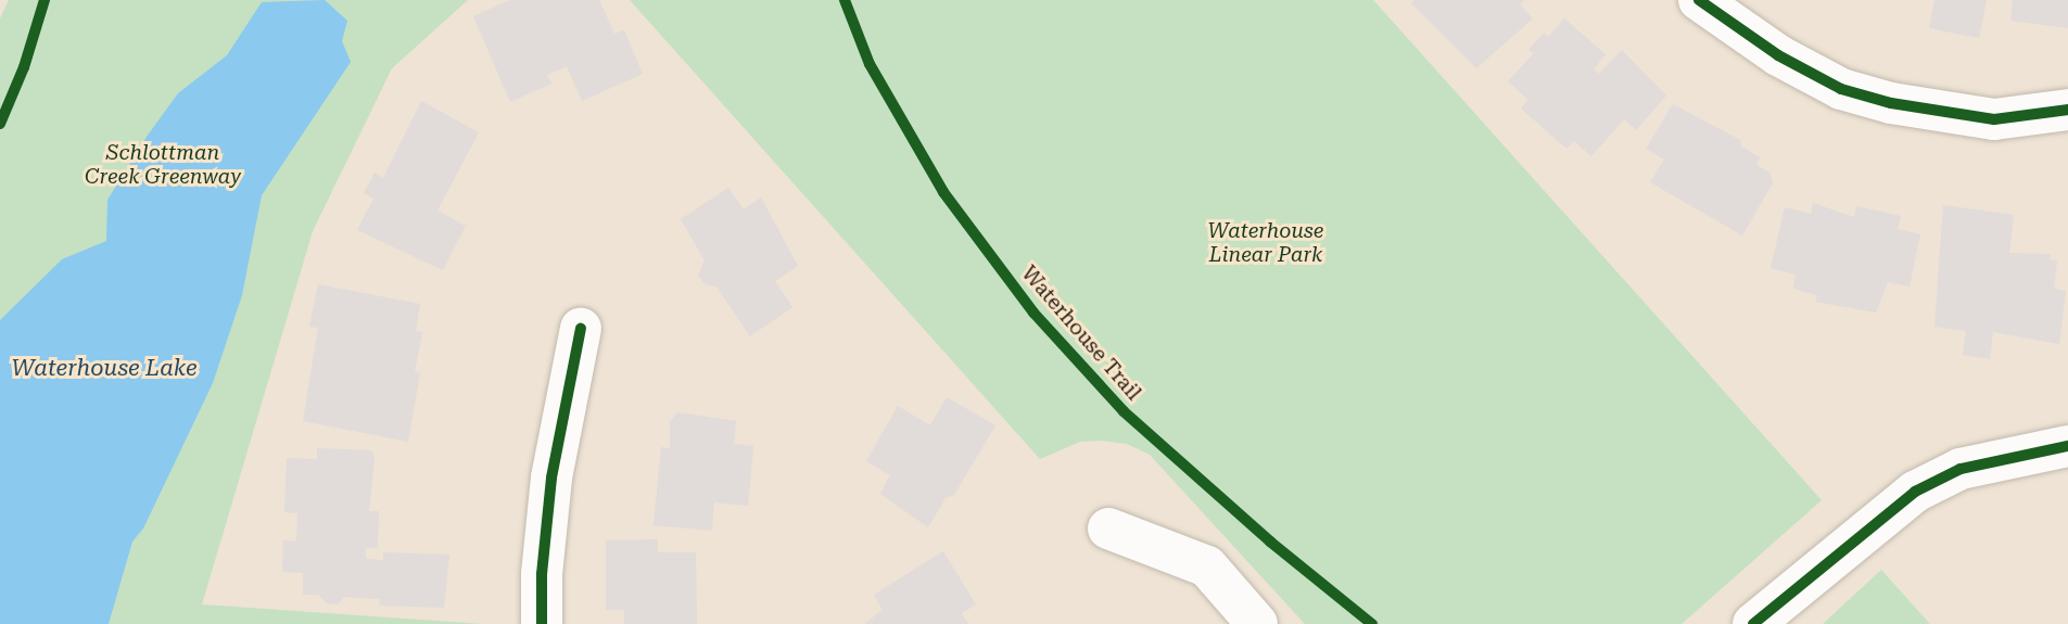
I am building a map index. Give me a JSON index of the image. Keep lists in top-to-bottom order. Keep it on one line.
{"streets":{"cycle path":["Waterhouse Trail"]},"water":["Waterhouse Lake"],"parks":["Schlottman Creek Greenway","Waterhouse Linear Park"]}
